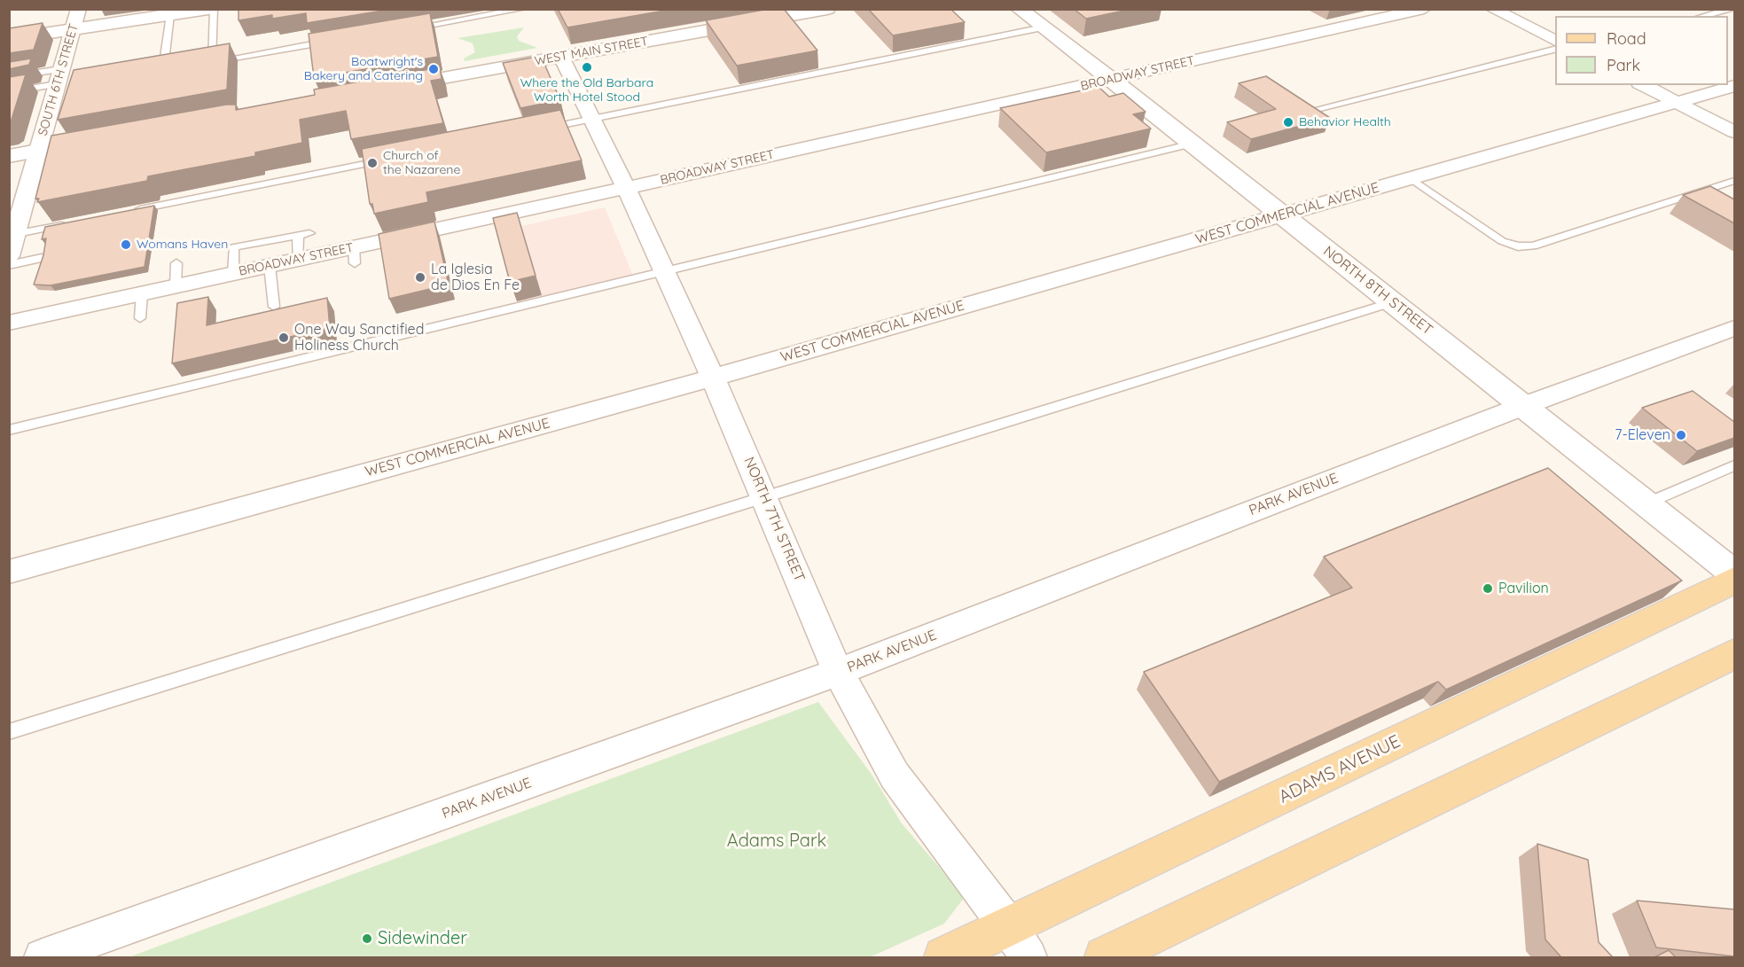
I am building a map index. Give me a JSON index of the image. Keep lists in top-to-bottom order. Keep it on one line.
{"streets":{"main road":["ADAMS AVENUE"],"street":["WEST MAIN STREET","BROADWAY STREET","SOUTH 6TH STREET","WEST COMMERCIAL AVENUE","NORTH 8TH STREET","PARK AVENUE","NORTH 7TH STREET"]},"crossings":[["WEST MAIN STREET","NORTH 7TH STREET"],["BROADWAY STREET","NORTH 8TH STREET"],["BROADWAY STREET","NORTH 7TH STREET"],["WEST COMMERCIAL AVENUE","NORTH 8TH STREET"],["WEST COMMERCIAL AVENUE","NORTH 7TH STREET"],["NORTH 8TH STREET","PARK AVENUE"],["PARK AVENUE","NORTH 7TH STREET"],["NORTH 7TH STREET","ADAMS AVENUE"]],"parks":["Adams Park"],"places":["Where the Old Barbara Worth Hotel Stood","Boatwright's Bakery and Catering","Behavior Health","Church of the Nazarene","Womans Haven","La Iglesia de Dios En Fe","One Way Sanctified Holiness Church","7-Eleven","Pavilion","Sidewinder"],"legend":["Road","Park"]}
